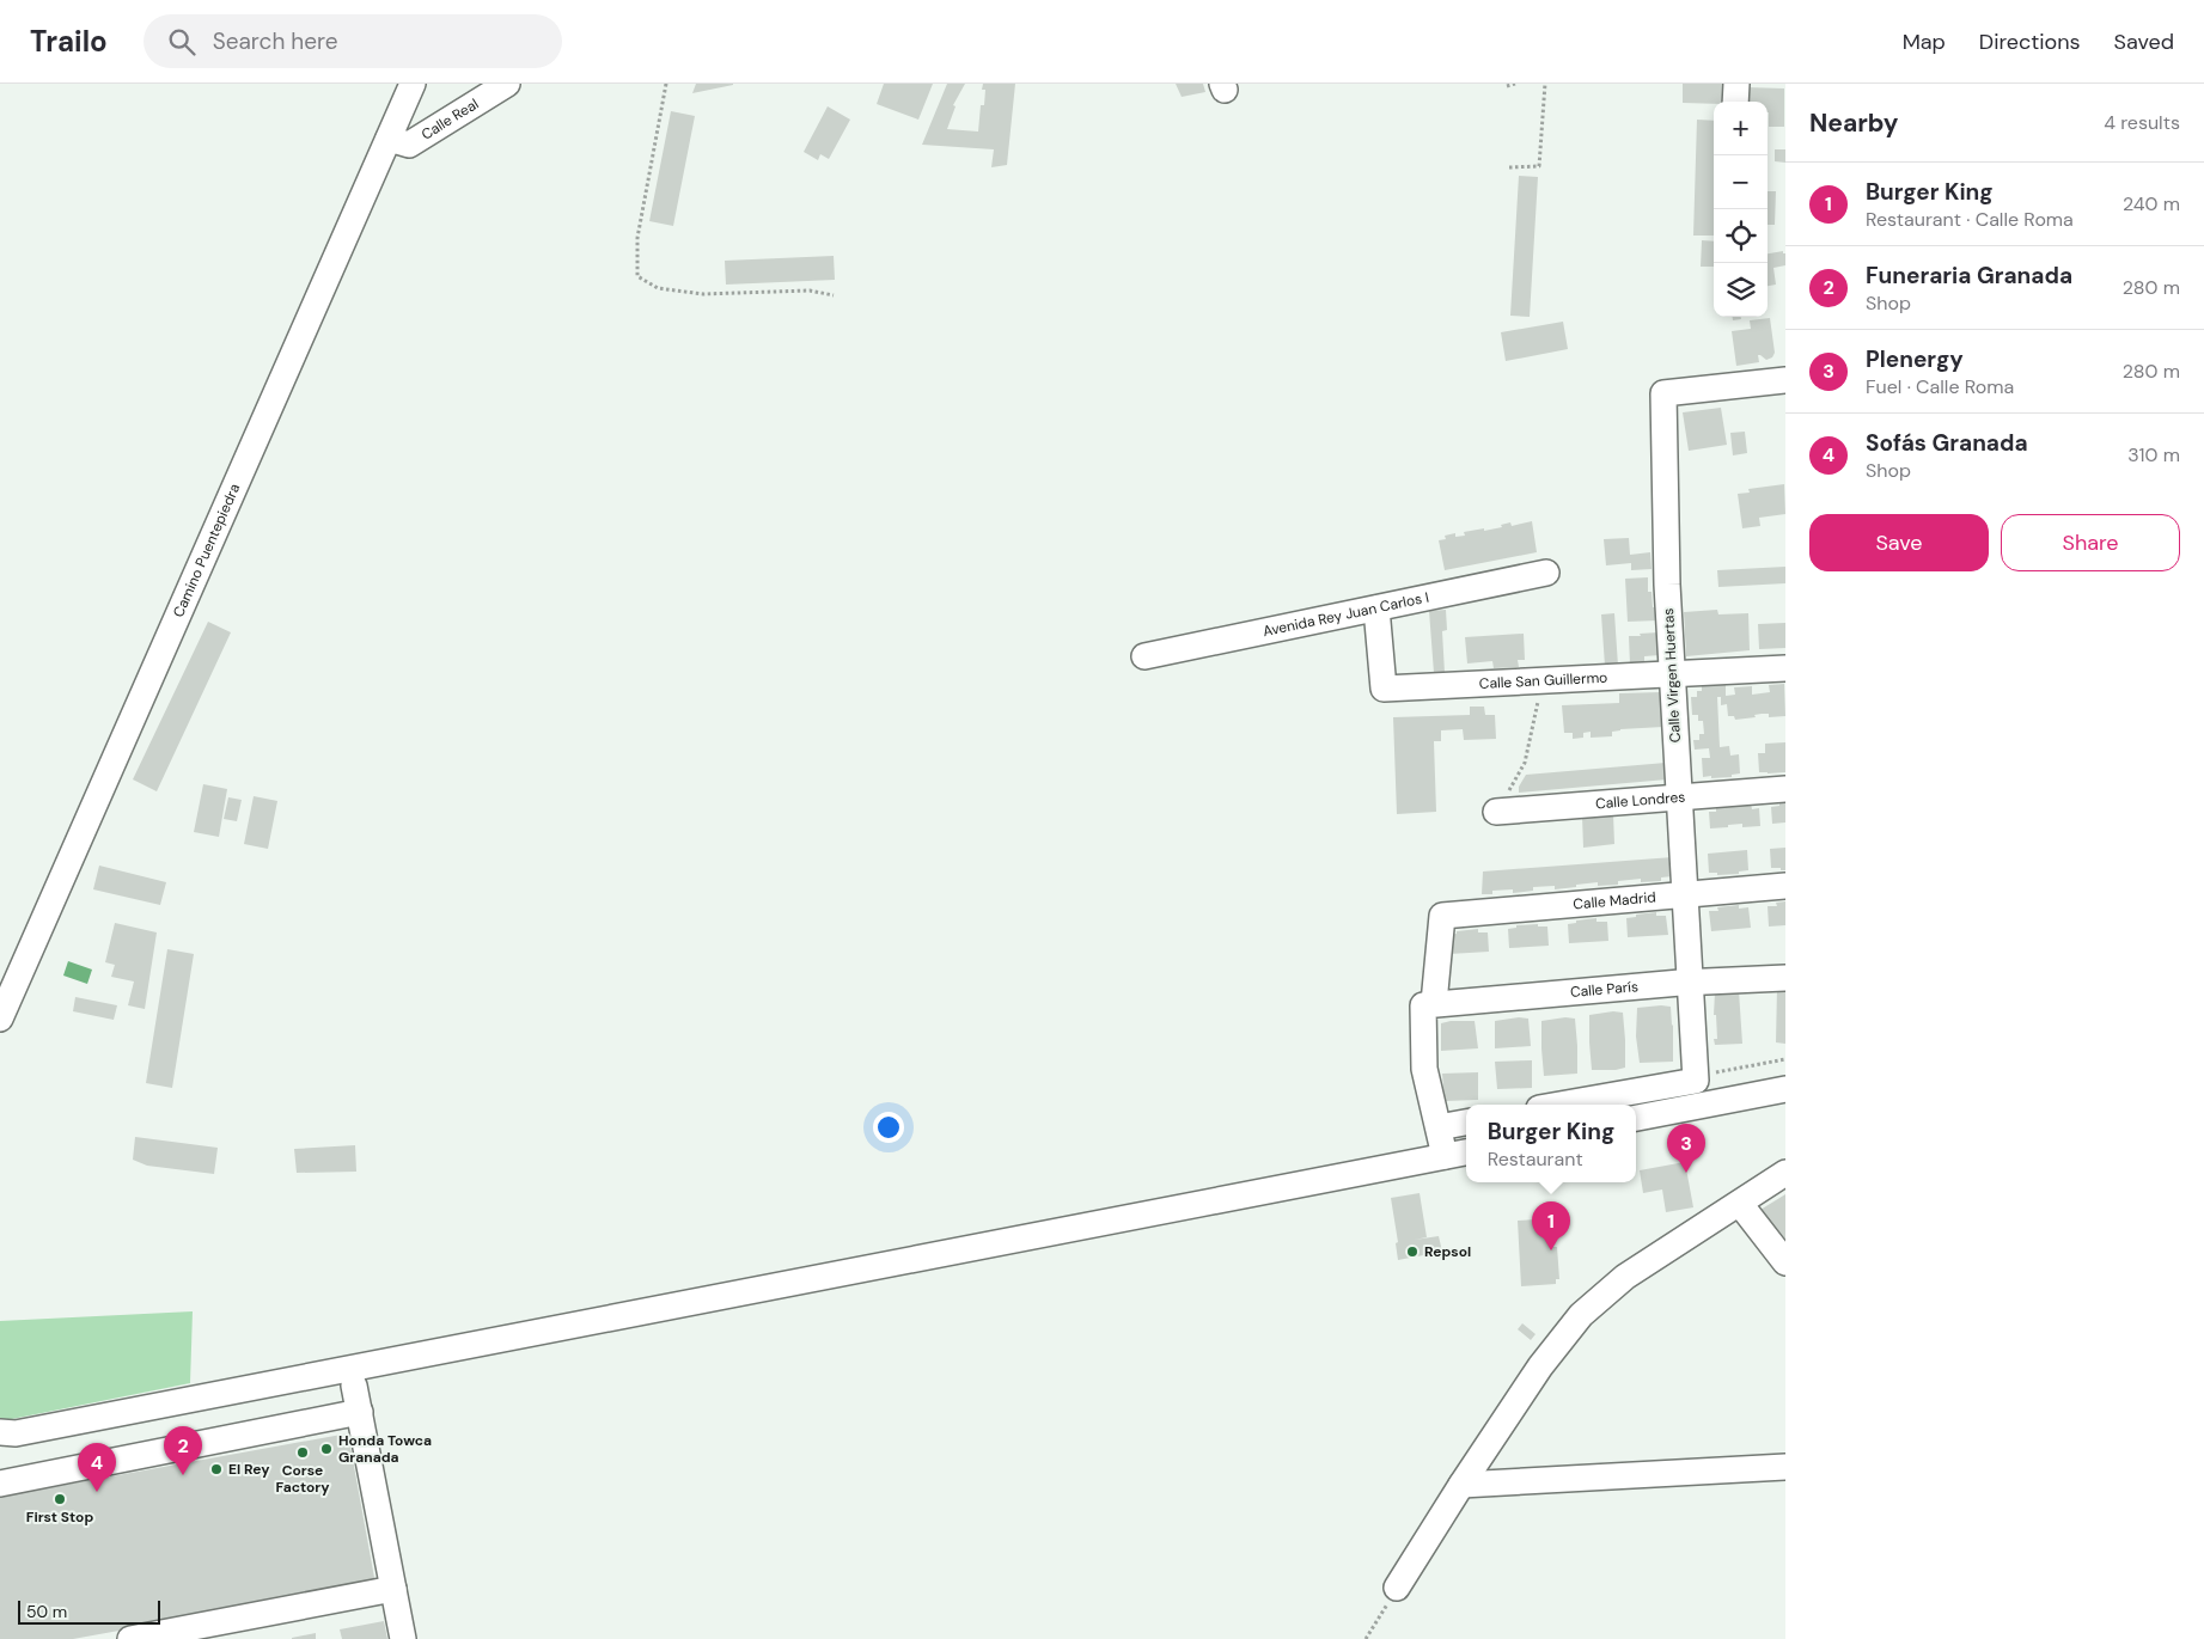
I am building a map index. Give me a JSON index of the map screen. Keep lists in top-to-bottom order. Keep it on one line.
{"streets":{"street":["Calle Real","Camino Puentepiedra","Avenida Rey Juan Carlos I","Calle Virgen Huertas","Calle San Guillermo","Calle Londres","Calle Madrid","Calle París"]},"crossings":[["Calle Real","Camino Puentepiedra"],["Avenida Rey Juan Carlos I","Calle San Guillermo"],["Calle Virgen Huertas","Calle San Guillermo"],["Calle Virgen Huertas","Calle Londres"],["Calle Virgen Huertas","Calle Madrid"],["Calle Virgen Huertas","Calle París"],["Calle Madrid","Calle París"]],"places":["Repsol","Honda Towca Granada","Corse Factory","El Rey","First Stop"],"scale_bar":"50 m","page":{"header":"Trailo","search":"Search here","nav":["Map","Directions","Saved"],"heading":["Nearby","4 results"],"map_buttons":["+","−"],"list":[{"mark":"1","name":"Burger King","note":"Restaurant · Calle Roma","value":"240 m"},{"mark":"2","name":"Funeraria Granada","note":"Shop","value":"280 m"},{"mark":"3","name":"Plenergy","note":"Fuel · Calle Roma","value":"280 m"},{"mark":"4","name":"Sofás Granada","note":"Shop","value":"310 m"}],"buttons":["Save","Share"],"popup":["Burger King","Restaurant"],"pins":["3","1","2","4"],"scale":"50 m"}}
